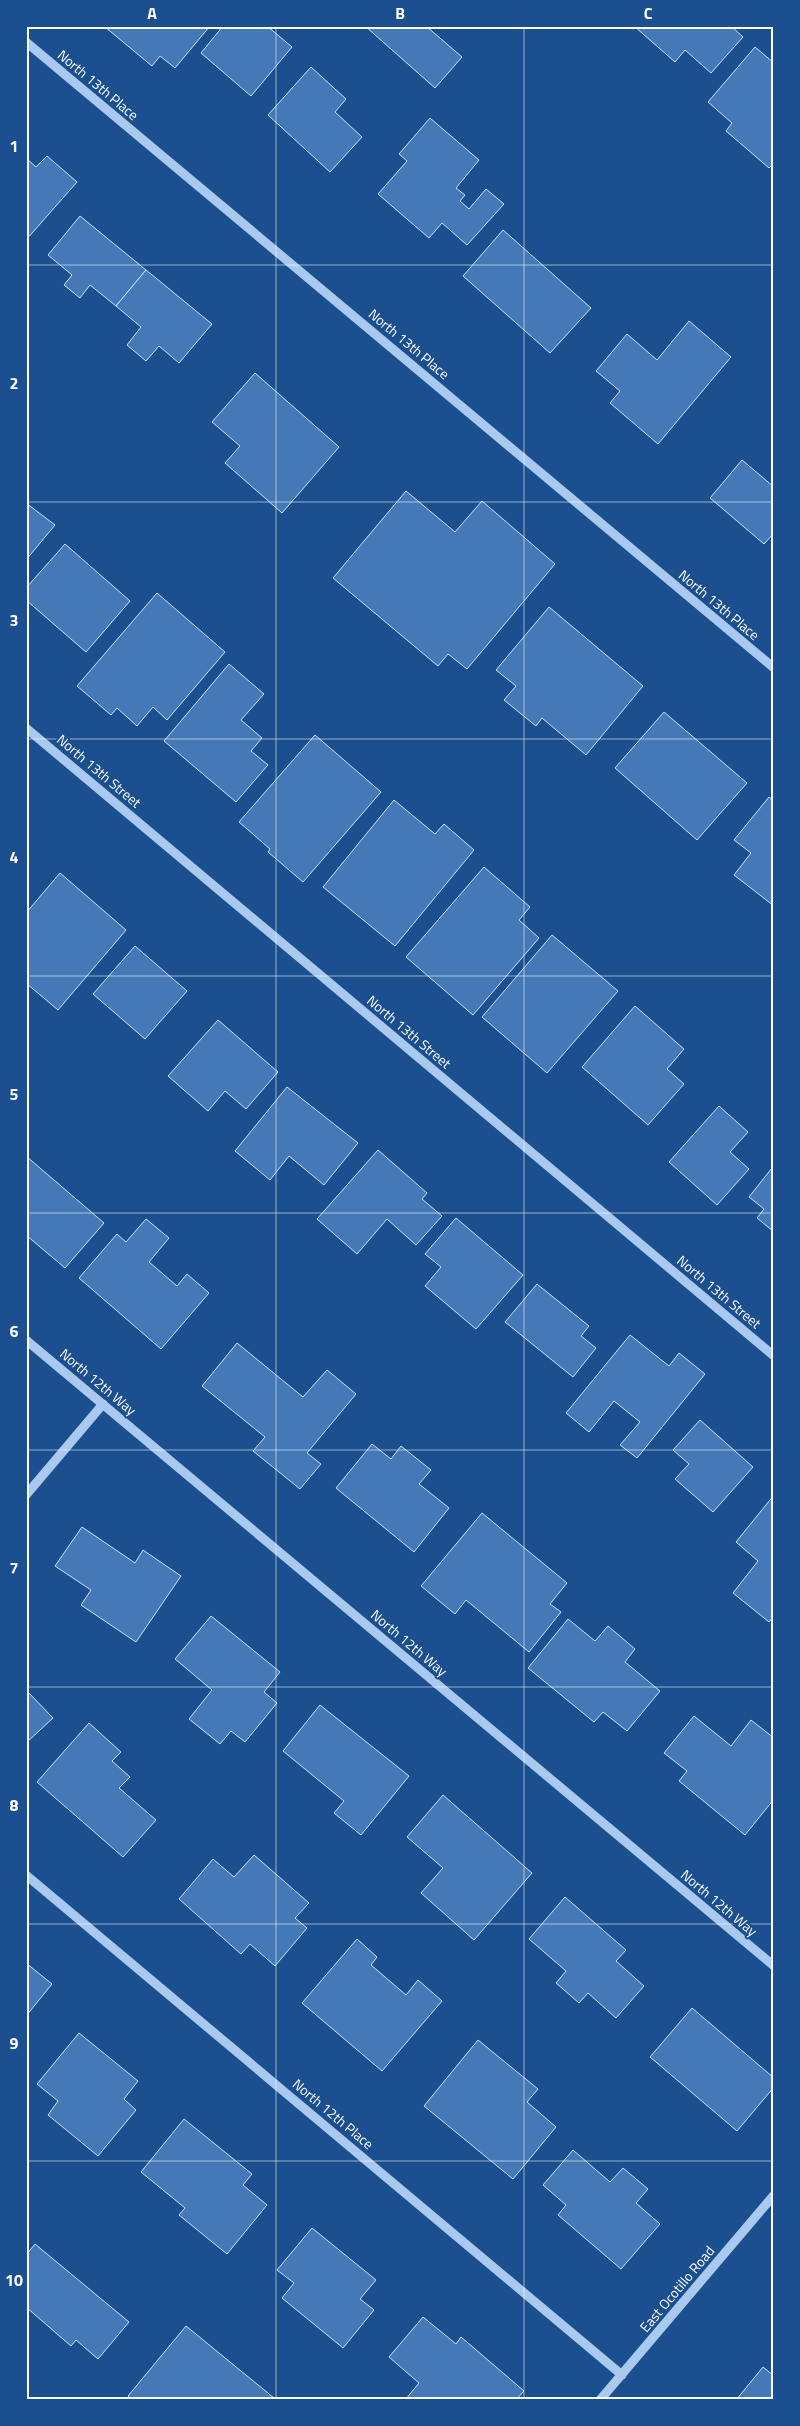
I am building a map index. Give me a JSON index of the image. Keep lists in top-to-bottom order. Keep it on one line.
{"streets":{"street":["North 13th Place","North 13th Street","North 12th Way","North 12th Place","East Ocotillo Road"]},"crossings":[["North 12th Place","East Ocotillo Road"]],"grid":{"columns":["A","B","C"],"rows":["1","2","3","4","5","6","7","8","9","10"]}}
